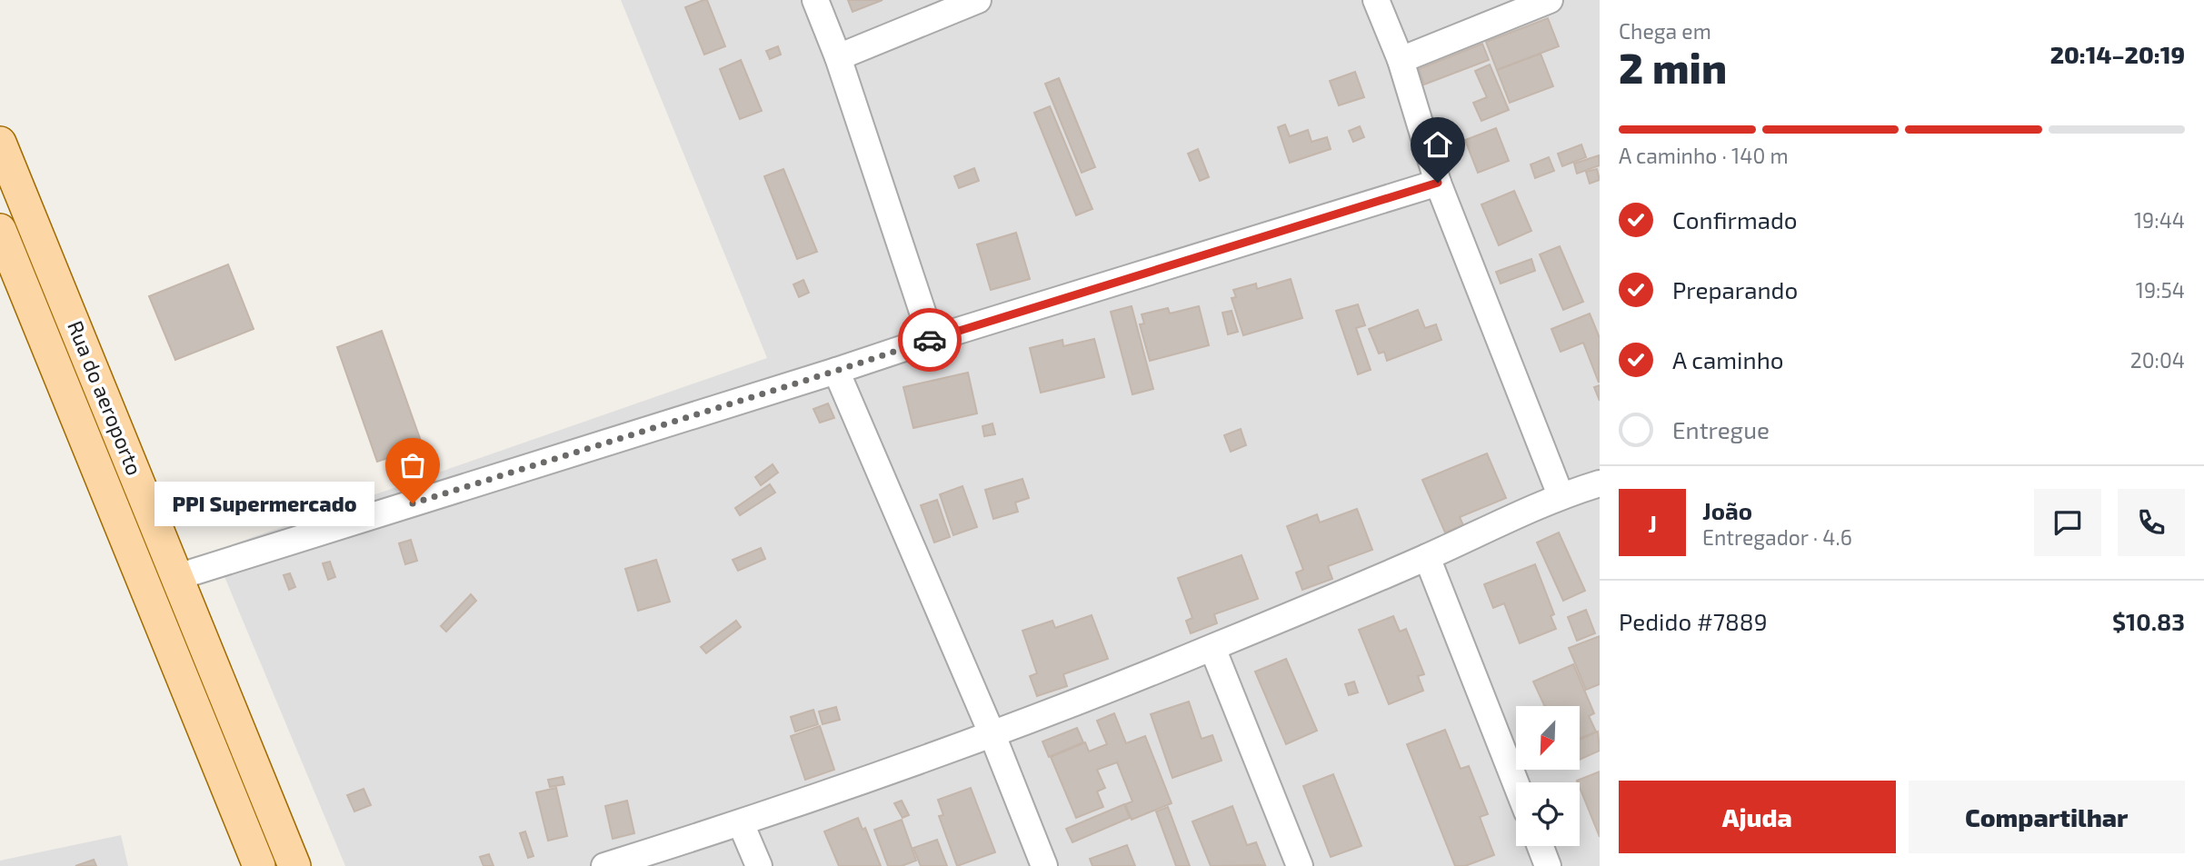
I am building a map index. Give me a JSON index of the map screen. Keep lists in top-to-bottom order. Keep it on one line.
{"streets":{"main road":["Rua do aeroporto"]},"places":["PPI Supermercado"],"north":"bottom left","page":{"heading":["2 min","Chega em","20:14–20:19"],"panel":["João","Entregador · 4.6","Pedido #7889","$10.83"],"bar":"A caminho · 140 m","list":[["Confirmado","19:44"],["Preparando","19:54"],["A caminho","20:04"],"Entregue"],"bubble":"PPI Supermercado","round":"J","buttons":["Ajuda","Compartilhar"]}}
